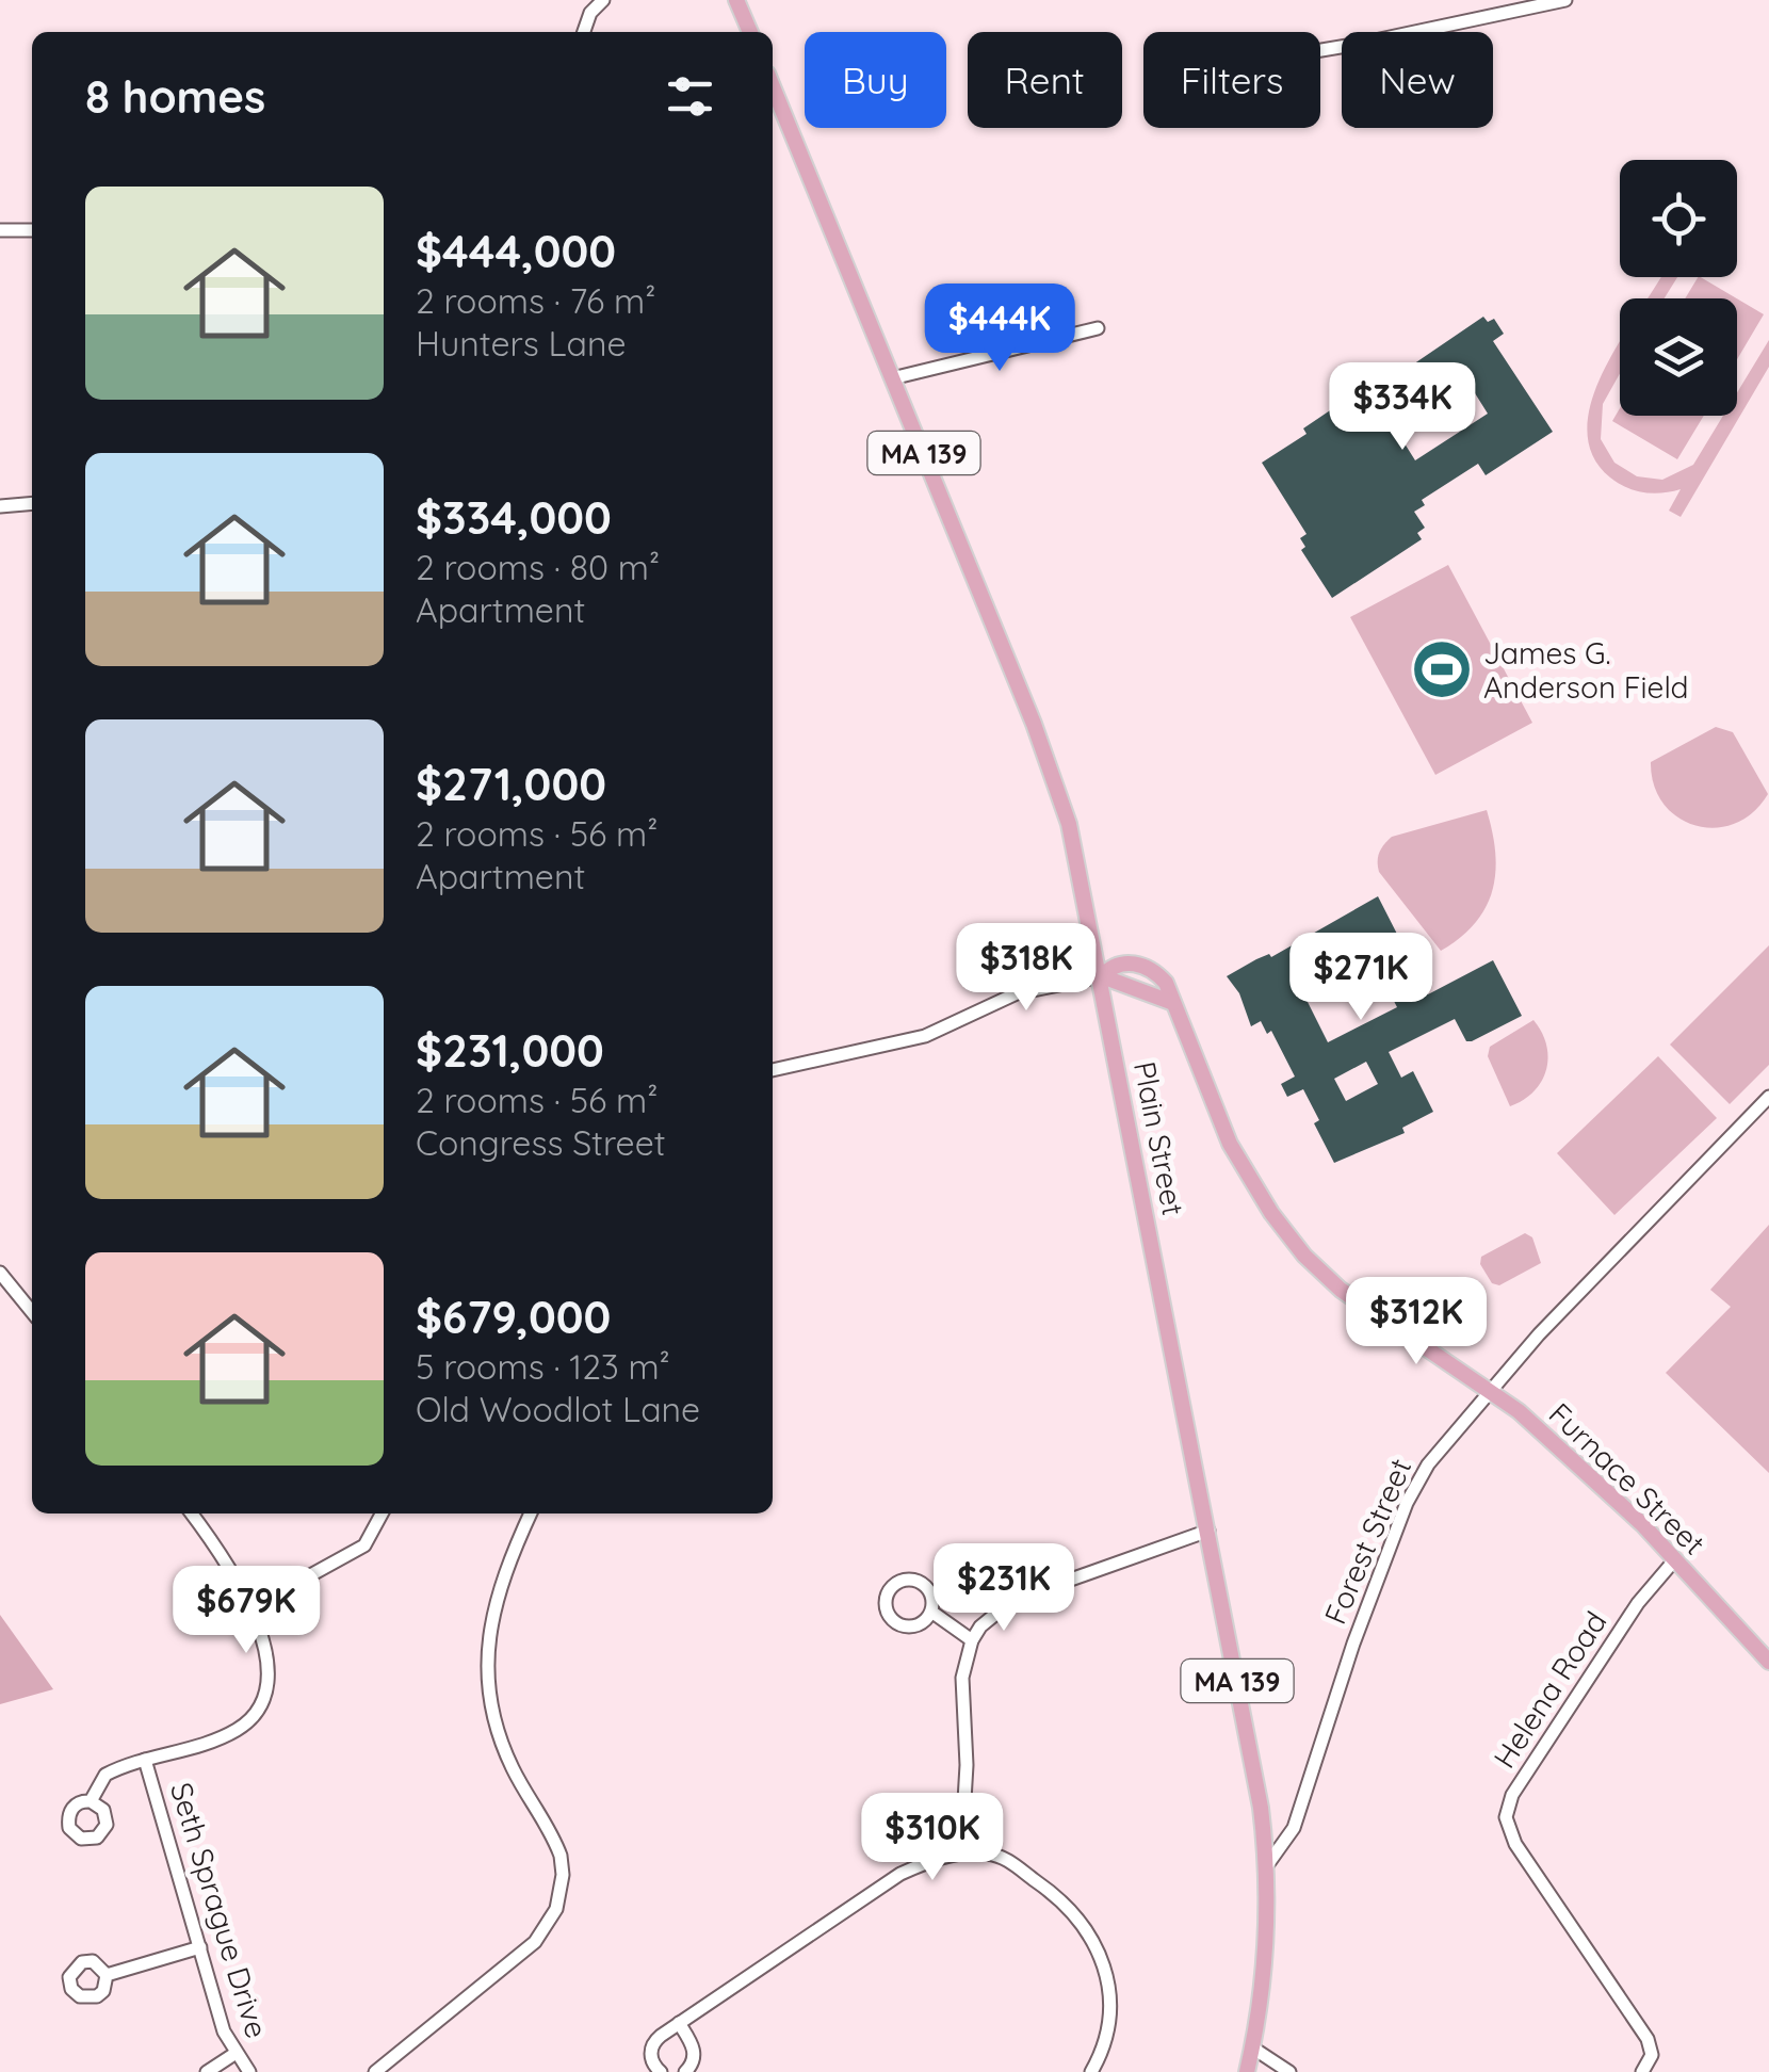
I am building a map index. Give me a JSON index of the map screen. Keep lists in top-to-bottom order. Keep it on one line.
{"streets":{"main road":["MA 139","Plain Street","Furnace Street"],"street":["Forest Street","Helena Road","Seth Sprague Drive"]},"crossings":[["Plain Street","Furnace Street"],["Plain Street","Forest Street"],["Furnace Street","Forest Street"],["Furnace Street","Helena Road"]],"places":{"sports":["James G. Anderson Field"]},"page":{"chip":["Buy","Rent","Filters","New"],"heading":"8 homes","list":[{"name":"$444,000","note":"2 rooms · 76 m² · Hunters Lane"},{"name":"$334,000","note":"2 rooms · 80 m² · Apartment"},{"name":"$271,000","note":"2 rooms · 56 m² · Apartment"},{"name":"$231,000","note":"2 rooms · 56 m² · Congress Street"},{"name":"$679,000","note":"5 rooms · 123 m² · Old Woodlot Lane"}],"price":["$444K","$334K","$318K","$271K","$312K","$231K","$679K","$310K"]}}
